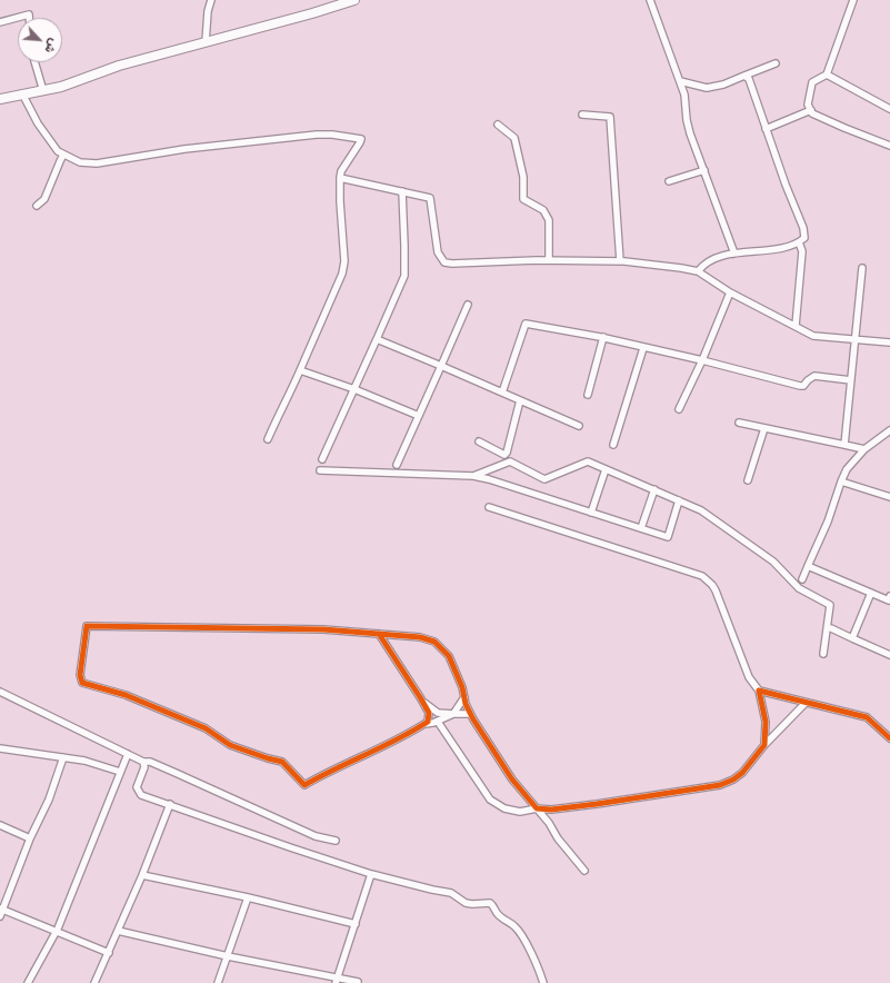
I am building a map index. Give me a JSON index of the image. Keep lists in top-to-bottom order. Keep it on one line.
{"north":"bottom right"}
